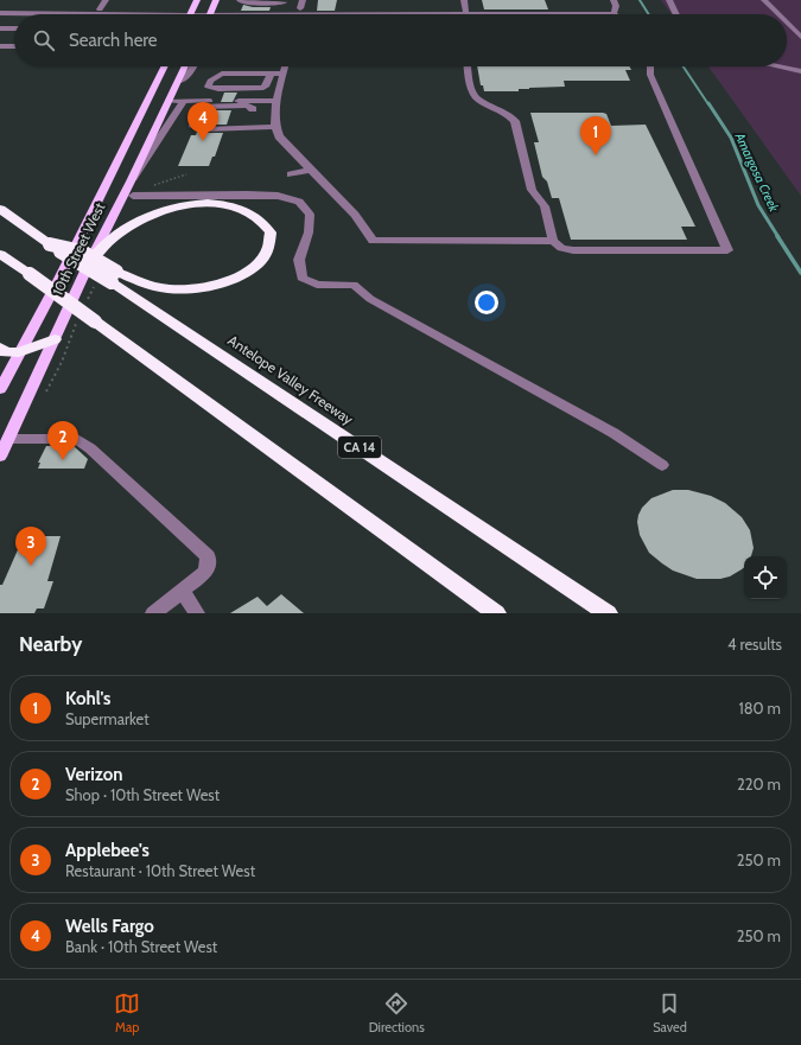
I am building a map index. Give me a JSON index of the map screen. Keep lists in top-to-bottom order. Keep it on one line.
{"streets":{"highway":["Antelope Valley Freeway","CA 14"],"main road":["10th Street West"]},"water":["Amargosa Creek"],"page":{"search":"Search here","pins":["4","1","2","3"],"heading":["Nearby","4 results"],"list":[{"mark":"1","name":"Kohl's","note":"Supermarket","value":"180 m"},{"mark":"2","name":"Verizon","note":"Shop · 10th Street West","value":"220 m"},{"mark":"3","name":"Applebee's","note":"Restaurant · 10th Street West","value":"250 m"},{"mark":"4","name":"Wells Fargo","note":"Bank · 10th Street West","value":"250 m"}],"nav":["Map","Directions","Saved"]}}
